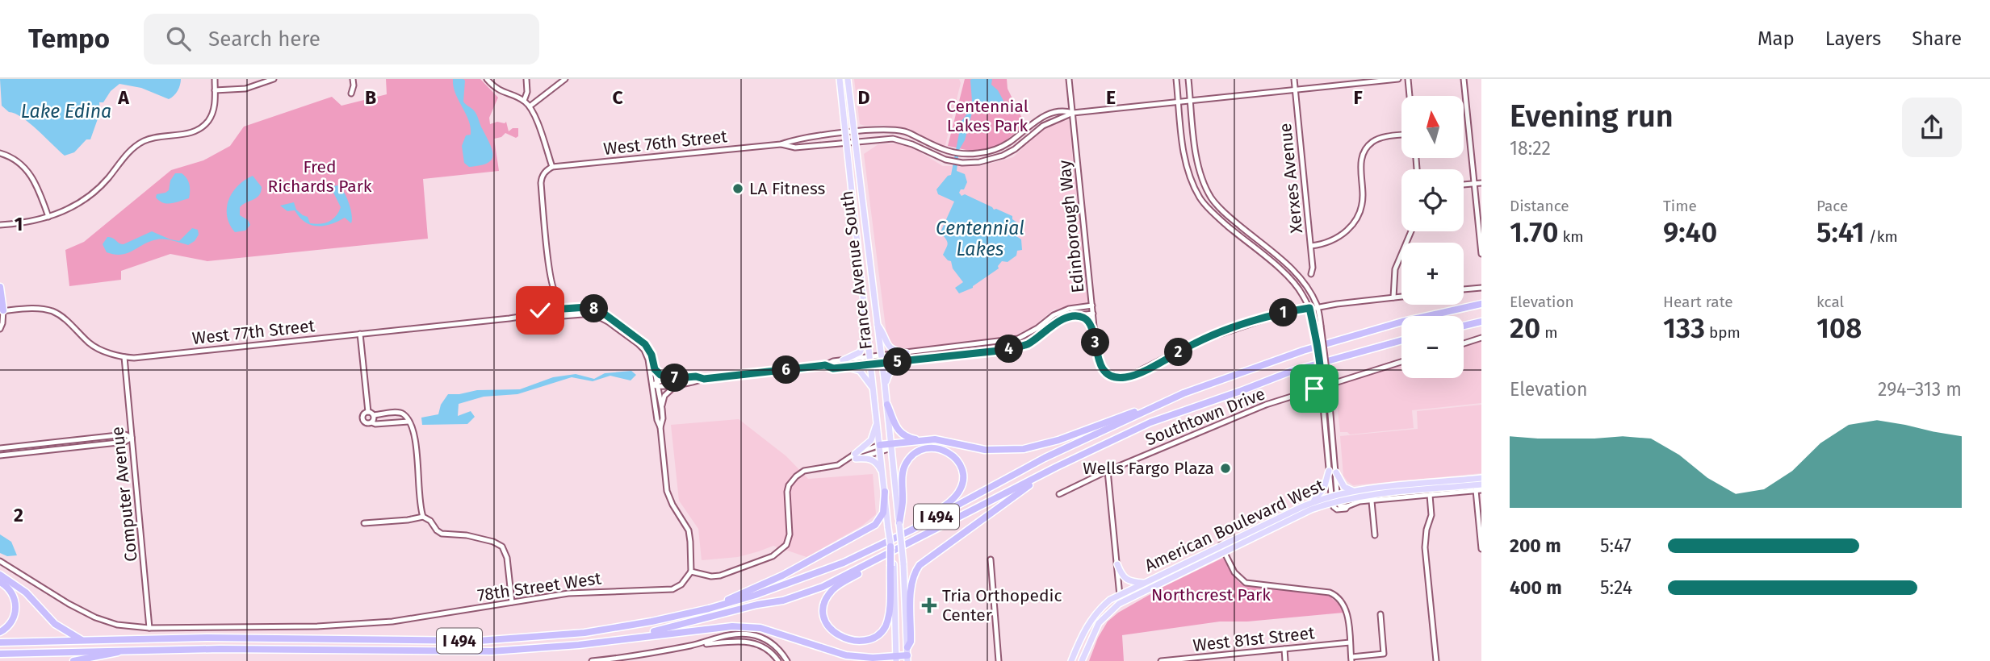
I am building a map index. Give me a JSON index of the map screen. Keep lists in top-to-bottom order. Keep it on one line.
{"streets":{"highway":["I 494"],"main road":["France Avenue South","American Boulevard West"],"street":["West 76th Street","Xerxes Avenue","Edinborough Way","West 77th Street","Southtown Drive","Computer Avenue","78th Street West","West 81st Street"]},"crossings":[["West 76th Street","Xerxes Avenue"],["West 76th Street","Edinborough Way"],["West 76th Street","France Avenue South"],["West 77th Street","Computer Avenue"],["Computer Avenue","78th Street West"]],"water":["Lake Edina","Centennial Lakes"],"parks":["Centennial Lakes Park","Fred Richards Park","Northcrest Park"],"places":{"other":["LA Fitness","Wells Fargo Plaza"],"health":["Tria Orthopedic Center"]},"north":"top","page":{"header":"Tempo","search":"Search here","nav":["Map","Layers","Share"],"heading":["Evening run","18:22"],"map_buttons":["+","−"],"stats":[["Distance","1.70 km"],["Time","9:40"],["Pace","5:41 /km"],["Elevation","20 m"],["Heart rate","133 bpm"],["kcal","108"]],"pins":["8","1","3","4","2","5","6","7"],"chart":["Elevation","294–313 m"],"list":[{"name":"200 m","note":"5:47"},{"name":"400 m","note":"5:24"}]},"grid":{"columns":["A","B","C","D","E","F"],"rows":["1","2"]}}
